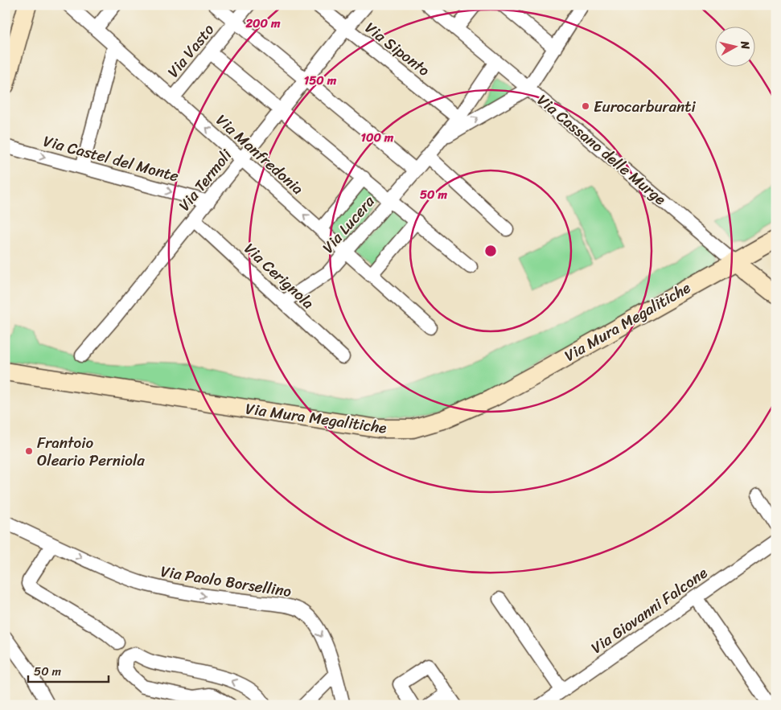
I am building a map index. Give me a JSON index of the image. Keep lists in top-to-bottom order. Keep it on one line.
{"streets":{"street":["Via Siponto","Via Vasto","Via Cassano delle Murge","Via Manfredonia","Via Castel del Monte","Via Termoli","Via Lucera","Via Cerignola","Via Mura Megalitiche","Via Paolo Borsellino","Via Giovanni Falcone"]},"crossings":[["Via Siponto","Via Termoli"],["Via Siponto","Via Lucera"],["Via Vasto","Via Manfredonia"],["Via Cassano delle Murge","Via Lucera"],["Via Cassano delle Murge","Via Mura Megalitiche"],["Via Manfredonia","Via Termoli"],["Via Manfredonia","Via Lucera"],["Via Castel del Monte","Via Termoli"],["Via Termoli","Via Cerignola"],["Via Lucera","Via Cerignola"]],"one_way":["Via Castel del Monte"],"places":["Eurocarburanti","Frantoio Oleario Perniola"],"scale_bar":"50 m","north":"right","rings":["200 m","150 m","100 m","50 m"]}
